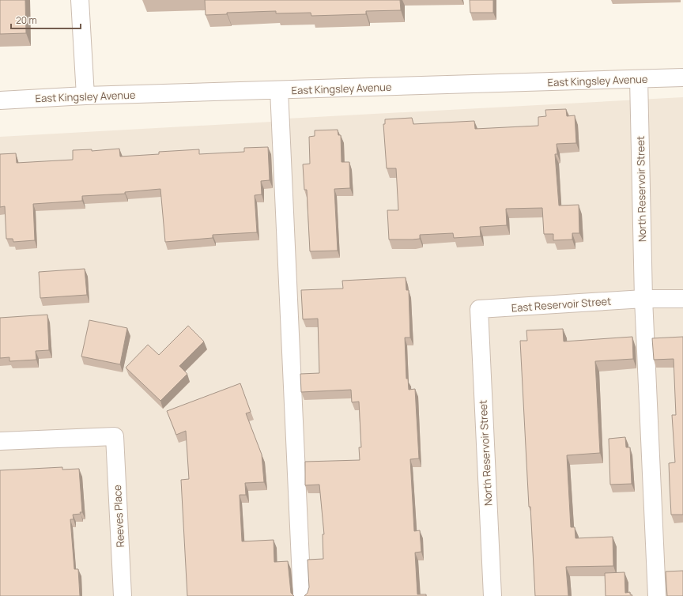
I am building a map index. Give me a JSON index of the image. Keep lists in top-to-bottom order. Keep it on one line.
{"streets":{"street":["East Kingsley Avenue","North Reservoir Street","East Reservoir Street","Reeves Place"]},"crossings":[["East Kingsley Avenue","North Reservoir Street"],["North Reservoir Street","East Reservoir Street"]],"scale_bar":"20 m"}
